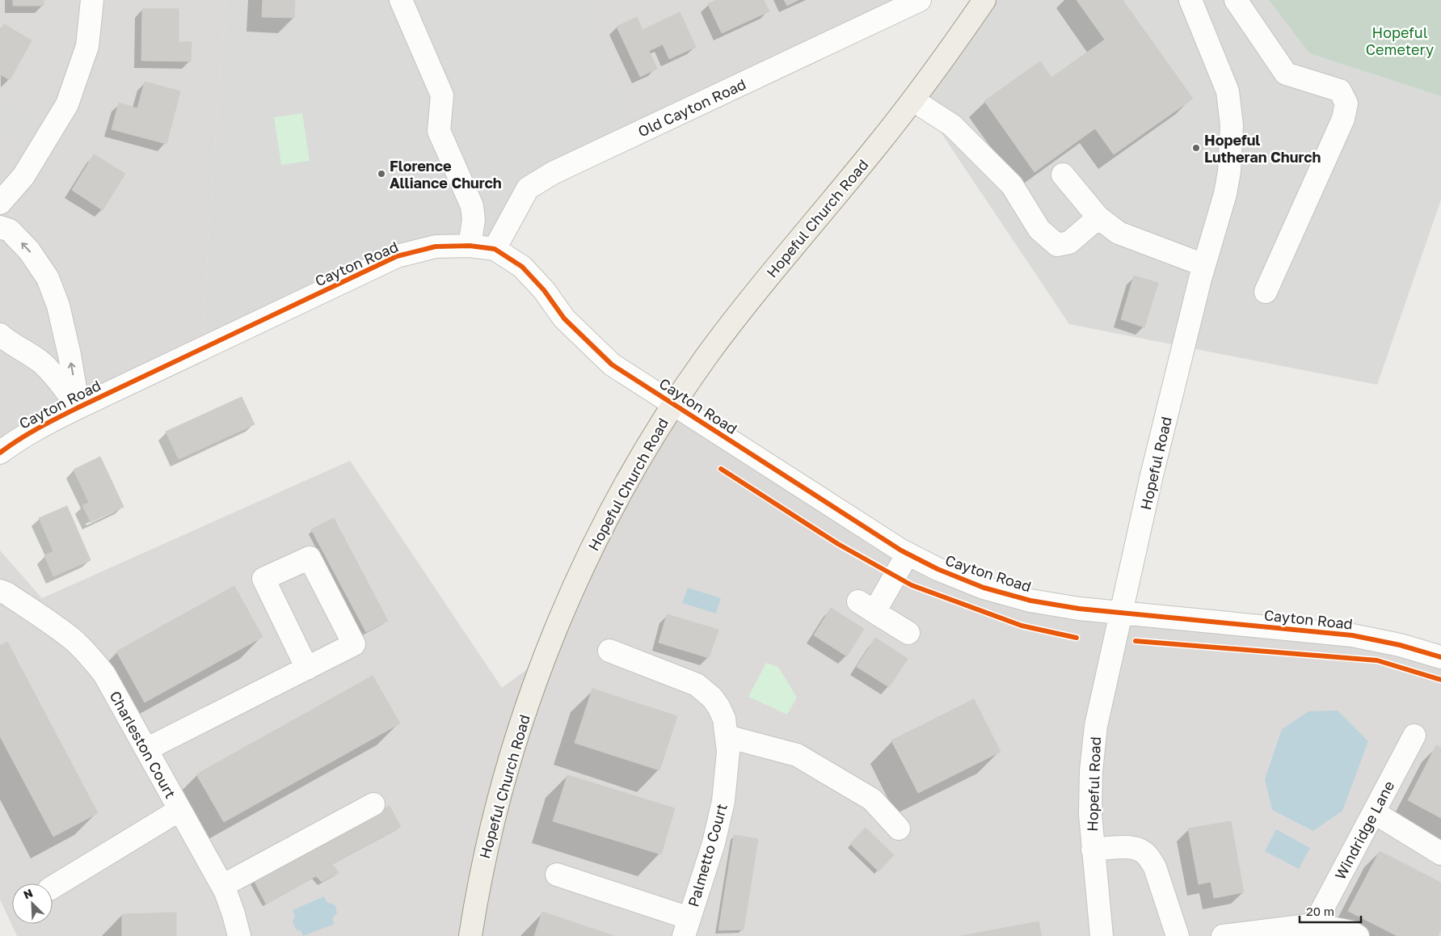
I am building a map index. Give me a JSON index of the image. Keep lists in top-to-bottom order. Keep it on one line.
{"streets":{"main road":["Hopeful Church Road"],"street":["Old Cayton Road","Cayton Road","Hopeful Road","Charleston Court","Windridge Lane","Palmetto Court"]},"crossings":[["Old Cayton Road","Cayton Road"],["Hopeful Church Road","Cayton Road"],["Cayton Road","Hopeful Road"]],"parks":["Hopeful Cemetery"],"places":["Hopeful Lutheran Church","Florence Alliance Church"],"scale_bar":"20 m","north":"top left"}
